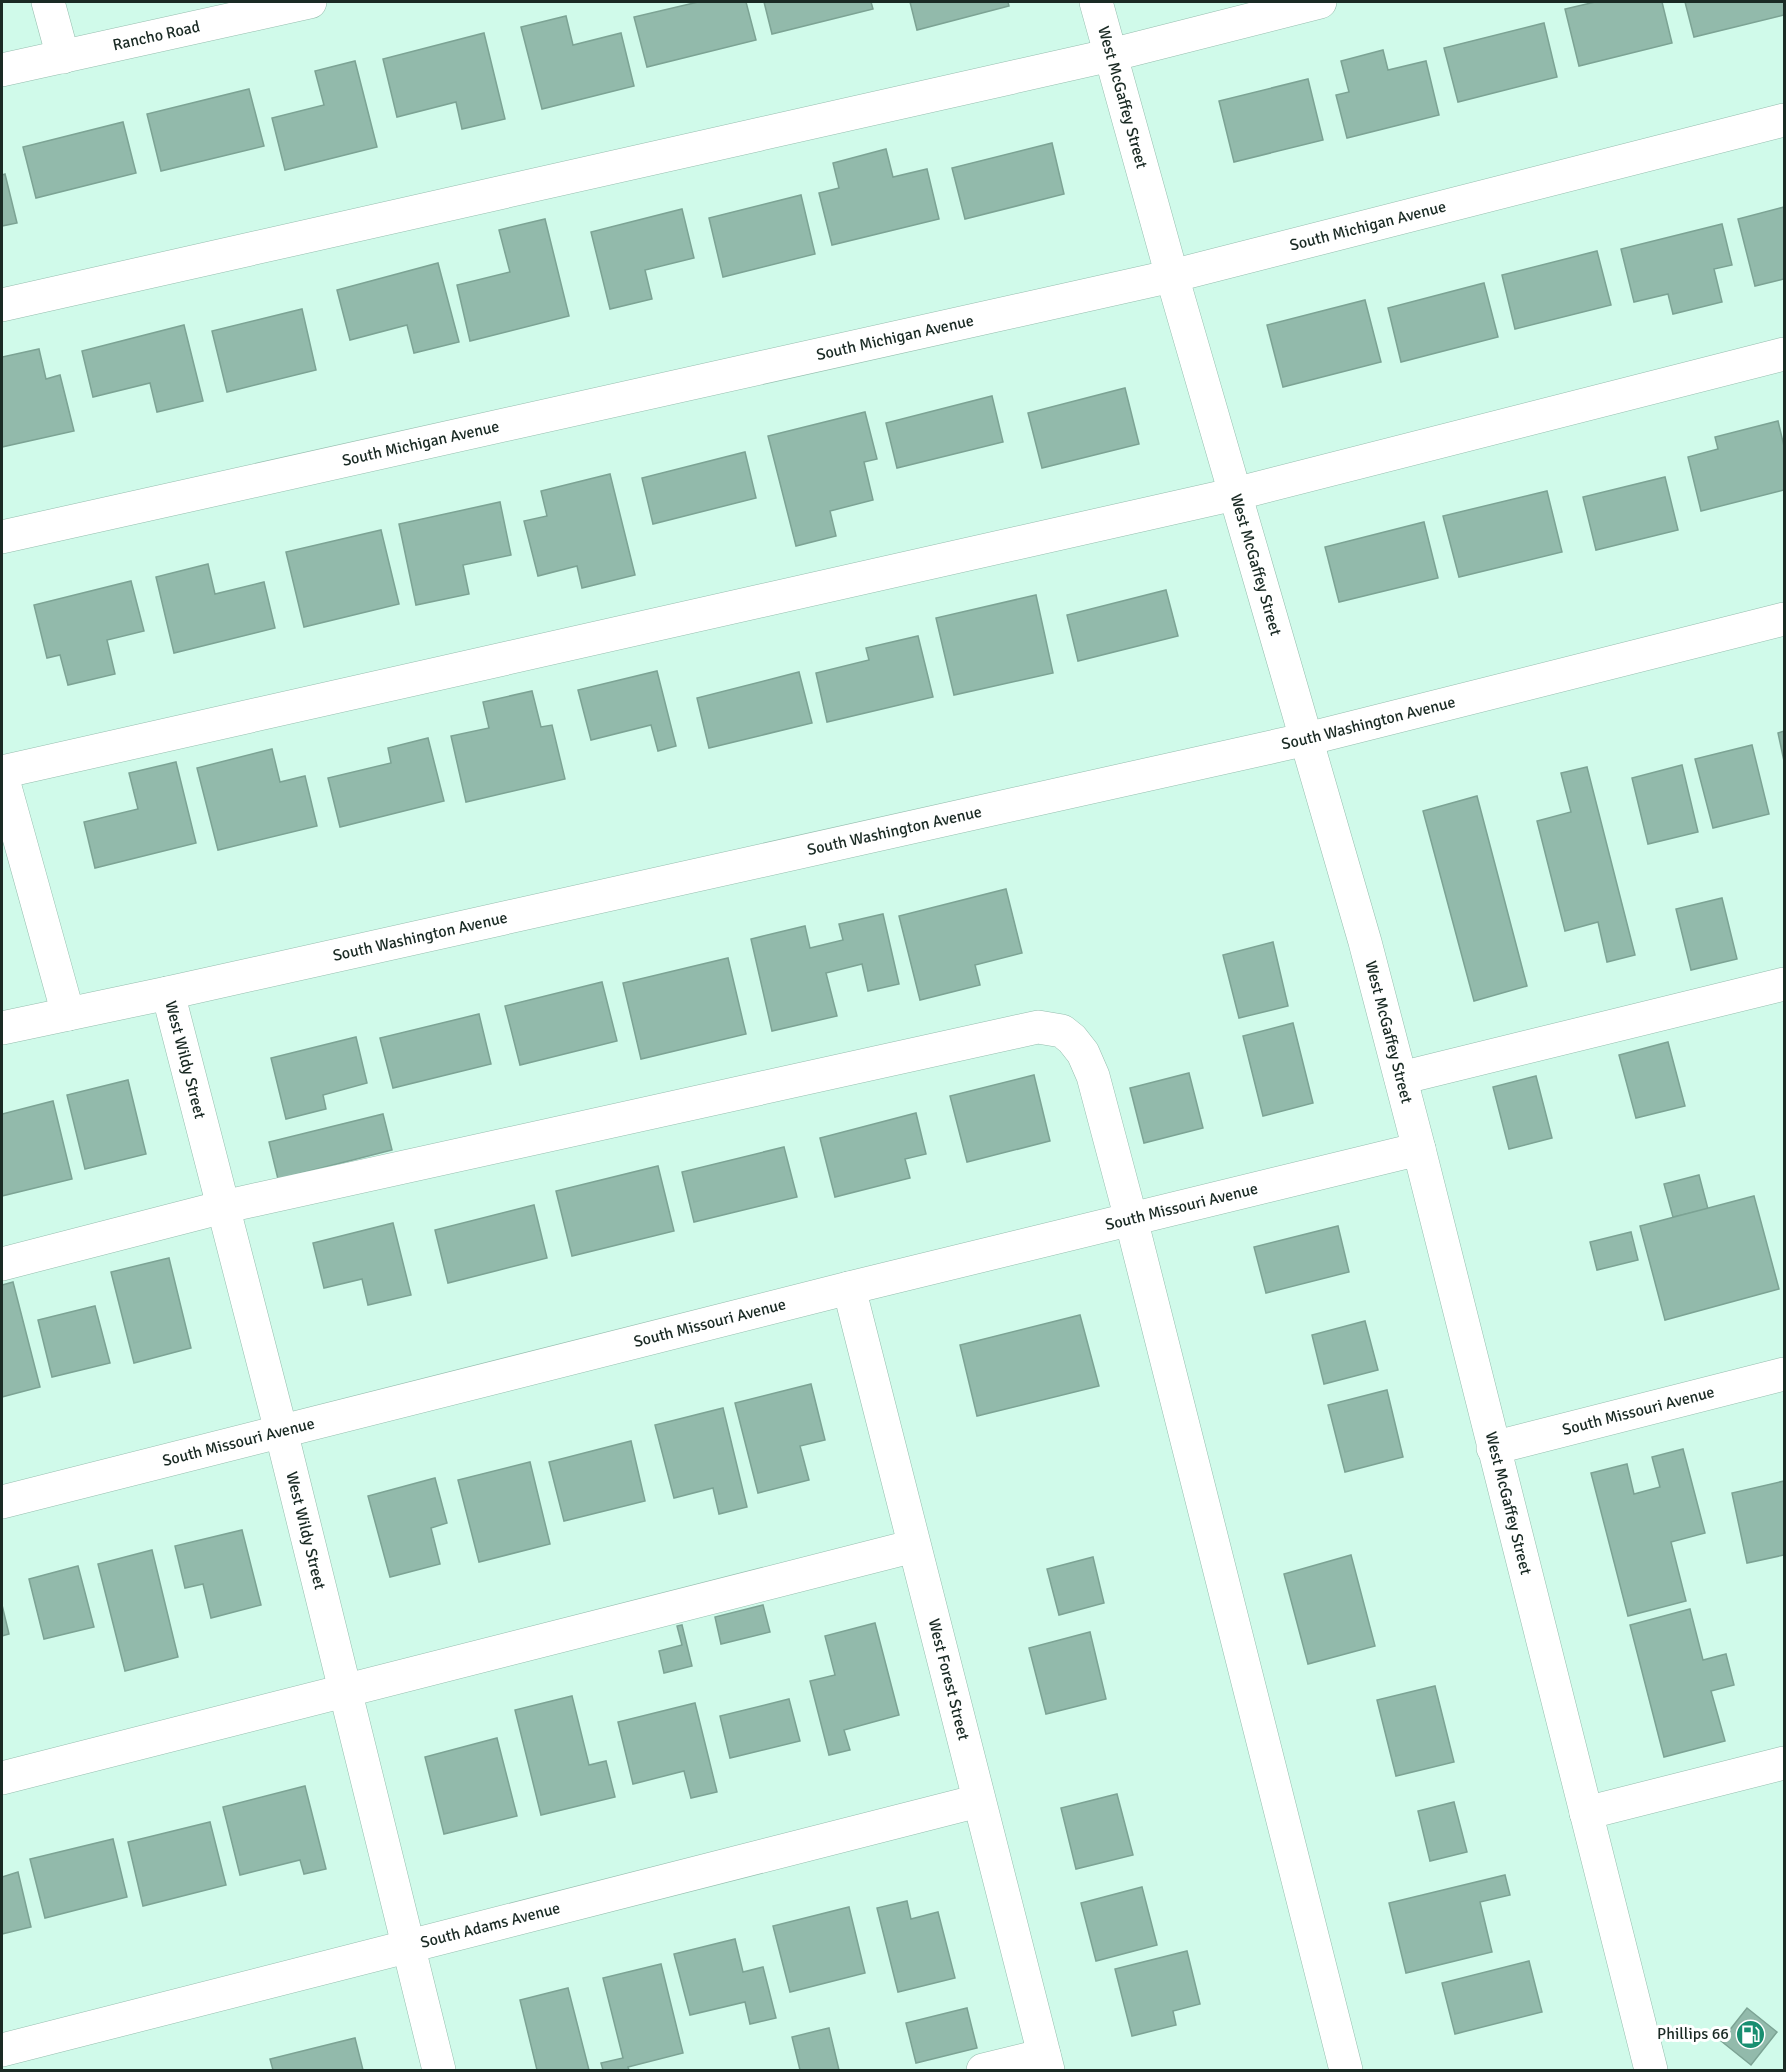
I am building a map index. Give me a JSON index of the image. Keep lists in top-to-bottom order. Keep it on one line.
{"streets":{"street":["Rancho Road","West McGaffey Street","South Michigan Avenue","South Washington Avenue","West Wildy Street","South Missouri Avenue","West Forest Street","South Adams Avenue"]},"crossings":[["West McGaffey Street","South Michigan Avenue"],["West McGaffey Street","South Washington Avenue"],["West McGaffey Street","South Missouri Avenue"],["South Washington Avenue","West Wildy Street"],["West Wildy Street","South Missouri Avenue"],["West Wildy Street","South Adams Avenue"],["South Missouri Avenue","West Forest Street"],["West Forest Street","South Adams Avenue"]],"places":{"fuel station":["Phillips 66"]}}
